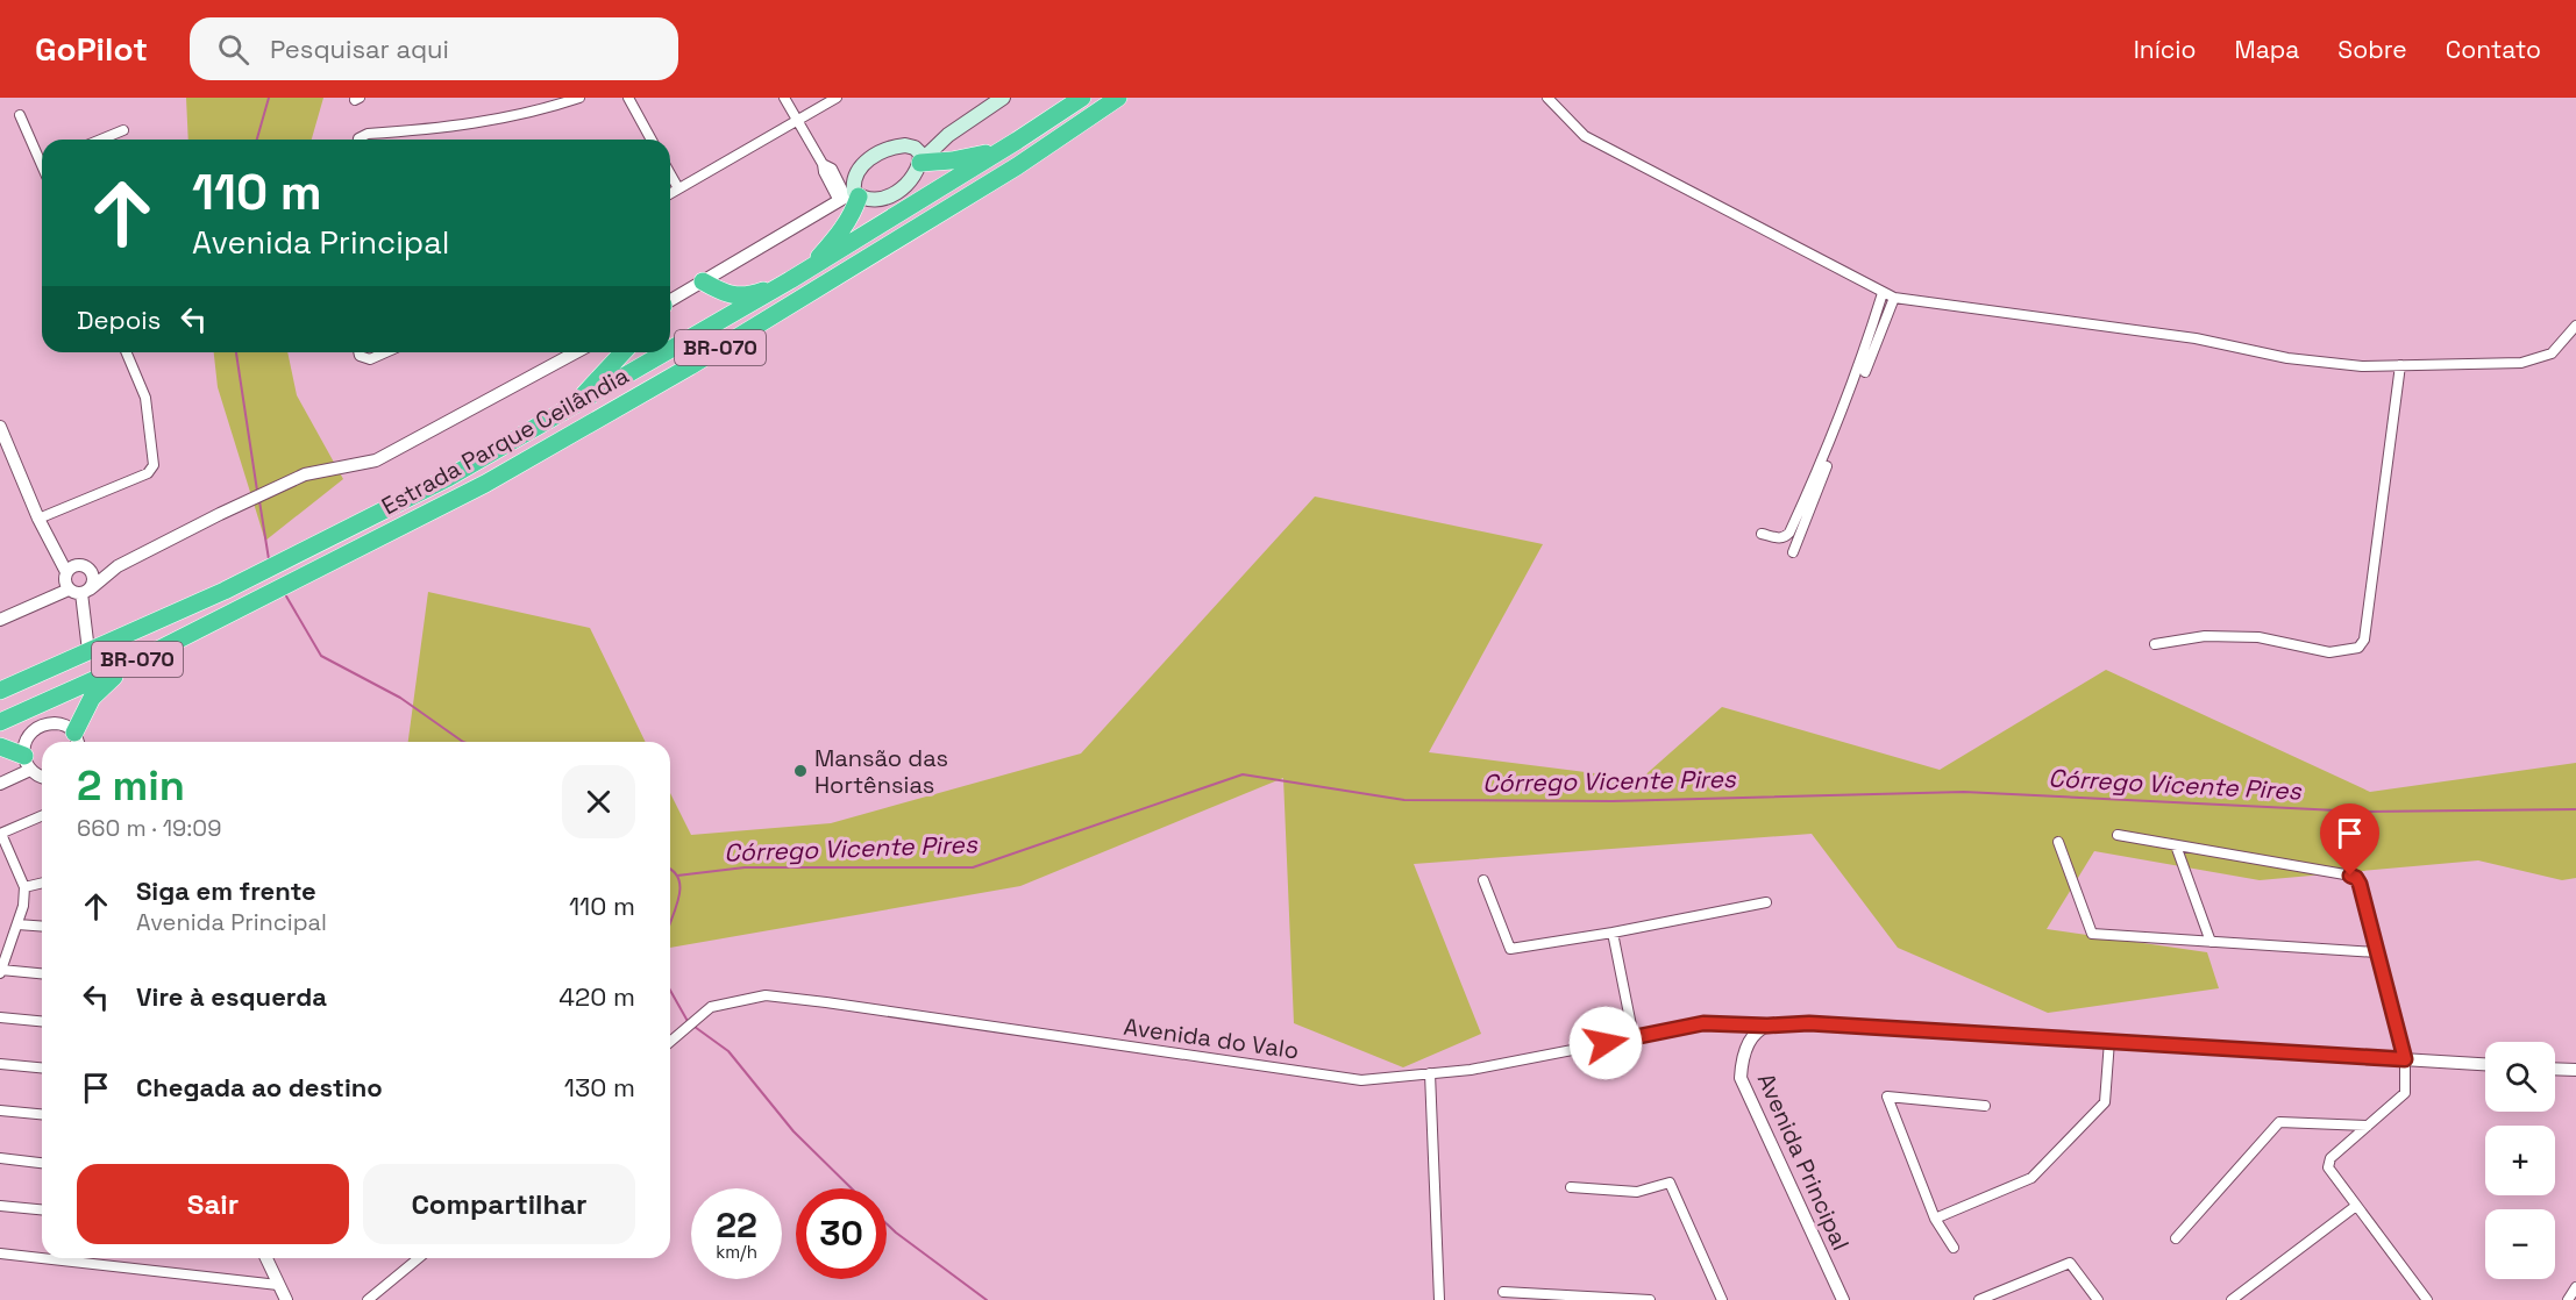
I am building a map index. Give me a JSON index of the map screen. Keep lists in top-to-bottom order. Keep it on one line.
{"streets":{"highway":["BR-070","Estrada Parque Ceilândia"],"street":["Avenida do Valo","Avenida Principal"]},"crossings":[["Avenida do Valo","Avenida Principal"]],"water":["Córrego Vicente Pires"],"places":["Mansão das Hortênsias"],"page":{"header":"GoPilot","search":"Pesquisar aqui","nav":["Início","Mapa","Sobre","Contato"],"turn":["110 m","Avenida Principal"],"then":"Depois","heading":["2 min","660 m · 19:09"],"list":[{"name":"Siga em frente","note":"Avenida Principal","value":"110 m"},{"name":"Vire à esquerda","value":"420 m"},{"name":"Chegada ao destino","value":"130 m"}],"map_buttons":["+","−"],"buttons":["Sair","Compartilhar"],"speed":"22 km/h","limit":"30"}}
